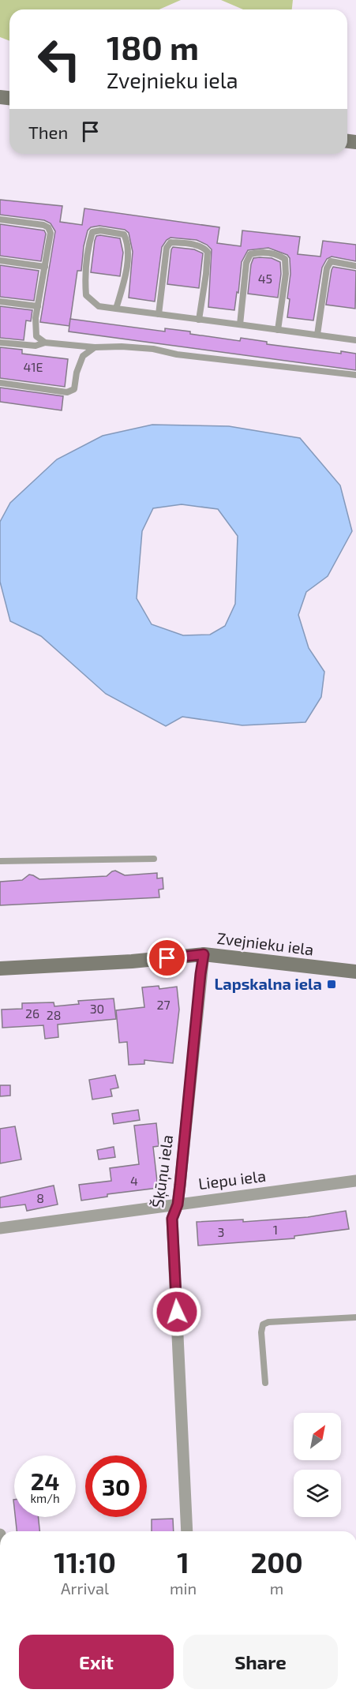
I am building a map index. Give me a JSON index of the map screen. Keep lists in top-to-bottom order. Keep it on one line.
{"streets":{"street":["Zvejnieku iela","Šķūņu iela","Liepu iela"]},"crossings":[["Zvejnieku iela","Šķūņu iela"],["Šķūņu iela","Liepu iela"]],"places":{"transit":["Lapskalna iela"]},"house_numbers":["45","41E","27","30","26","28","4","8","1","3"],"north":"top right","page":{"turn":["180 m","Zvejnieku iela"],"then":"Then","speed":"24 km/h","limit":"30","eta":["11:10","Arrival","1","min","200","m"],"buttons":["Exit","Share"]}}
